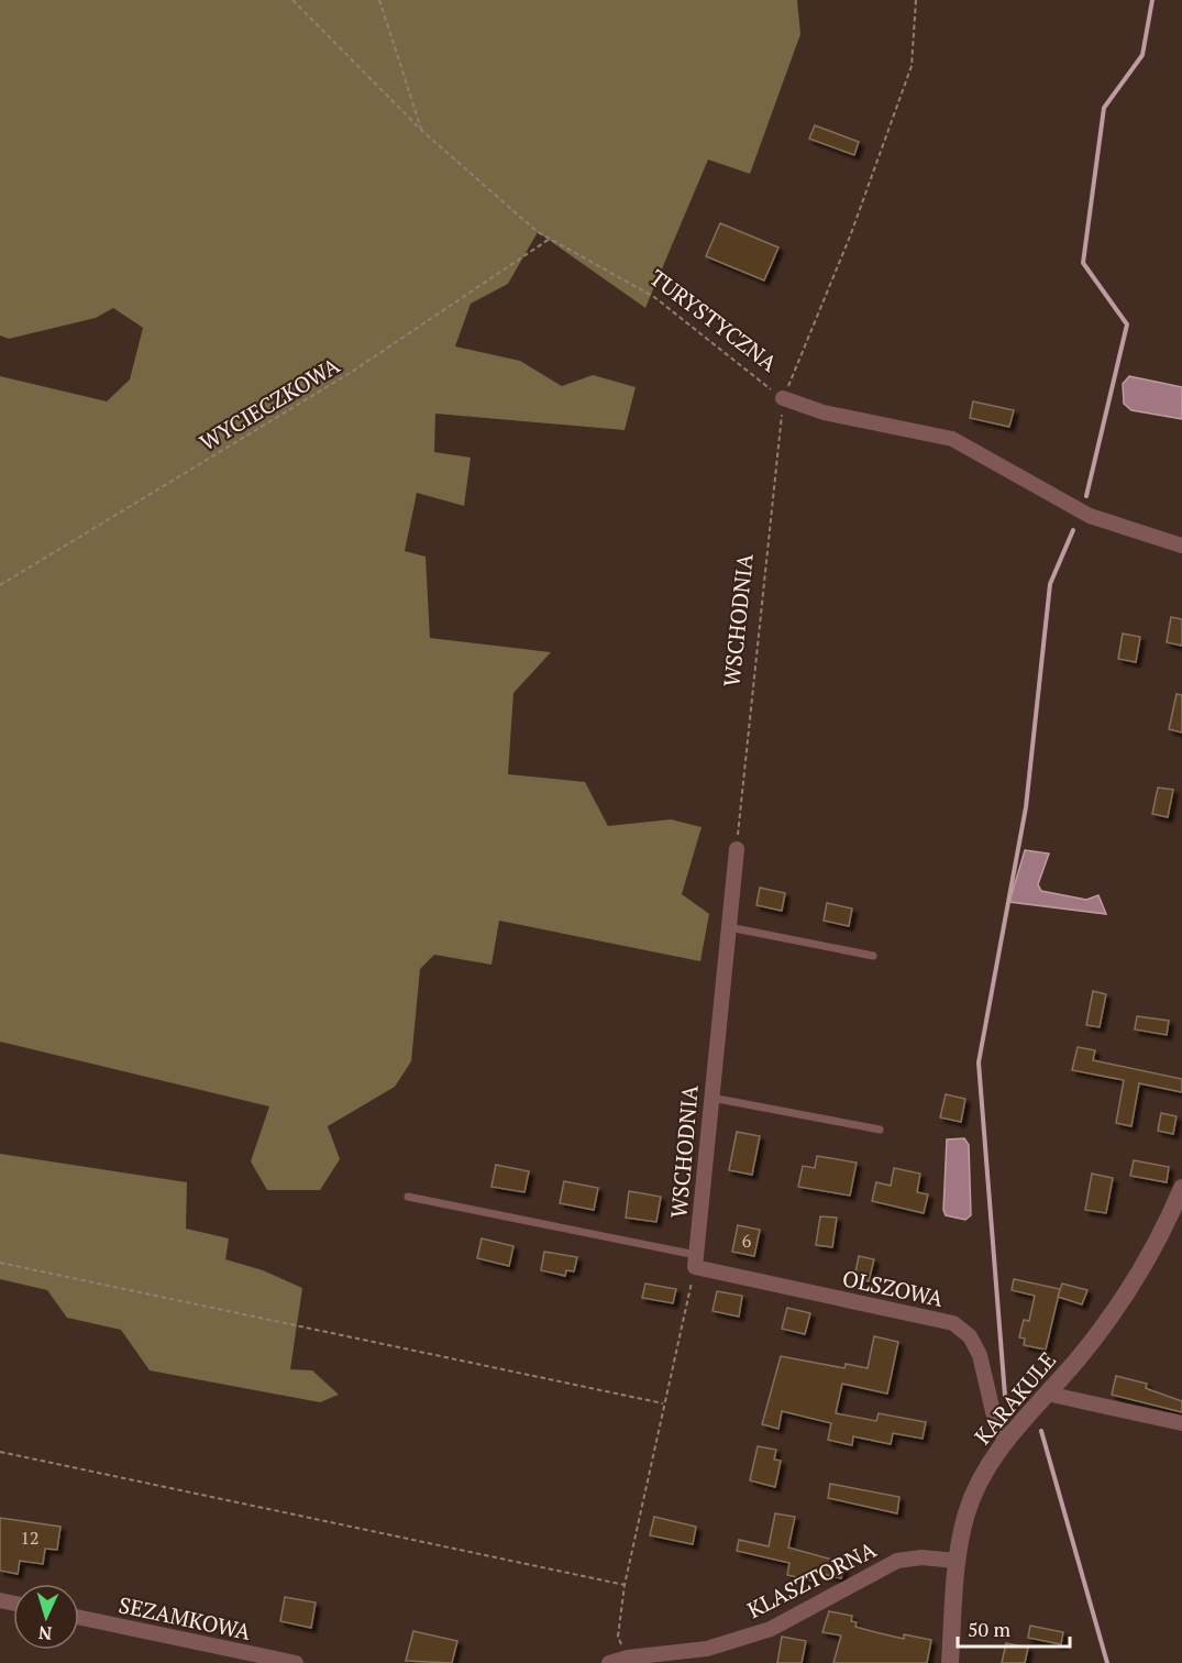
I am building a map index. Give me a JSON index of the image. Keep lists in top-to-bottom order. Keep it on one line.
{"streets":{"street":["TURYSTYCZNA","WSCHODNIA","OLSZOWA","KARAKULE","KLASZTORNA","SEZAMKOWA"],"path":["WYCIECZKOWA"]},"crossings":[["TURYSTYCZNA","WYCIECZKOWA"],["TURYSTYCZNA","WSCHODNIA"],["WSCHODNIA","OLSZOWA"],["OLSZOWA","KARAKULE"],["KARAKULE","KLASZTORNA"]],"house_numbers":["6","12"],"scale_bar":"50 m","north":"bottom"}
